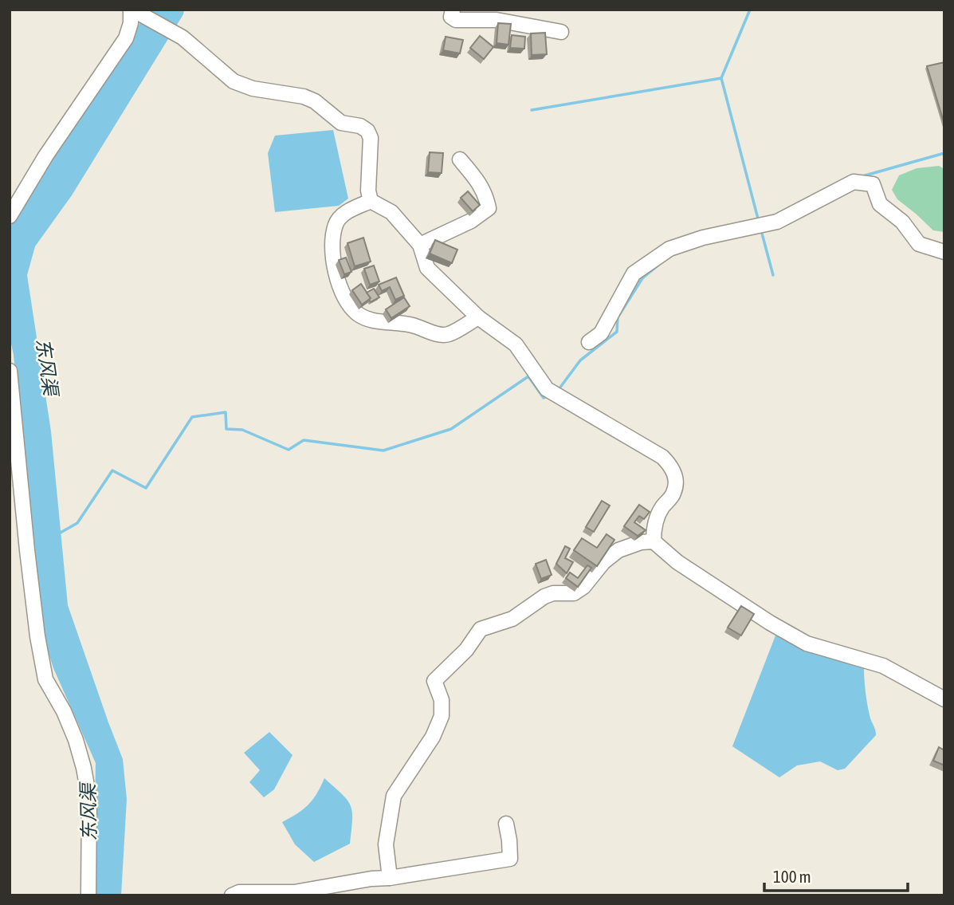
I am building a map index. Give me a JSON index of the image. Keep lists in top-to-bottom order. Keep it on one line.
{"water":["东风渠"],"scale_bar":"100 m"}
